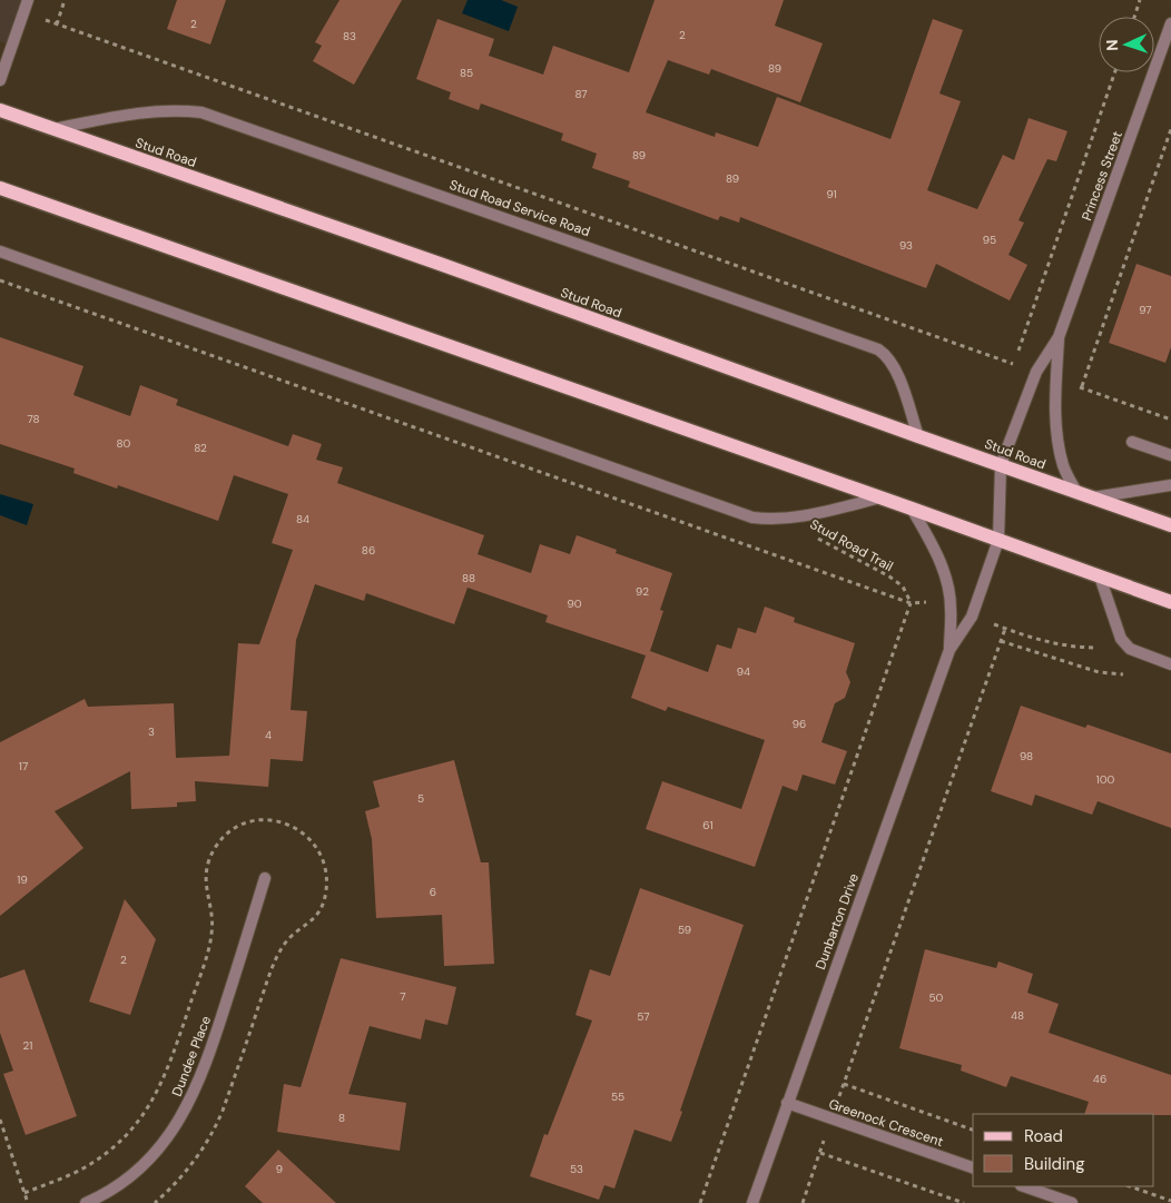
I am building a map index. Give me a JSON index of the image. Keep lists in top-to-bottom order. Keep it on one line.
{"streets":{"main road":["Stud Road"],"street":["Princess Street","Stud Road Service Road","Dunbarton Drive","Dundee Place","Greenock Crescent"],"path":["Stud Road Trail"]},"crossings":[["Stud Road","Princess Street"],["Stud Road","Stud Road Service Road"],["Stud Road","Dunbarton Drive"],["Princess Street","Dunbarton Drive"],["Dunbarton Drive","Greenock Crescent"]],"house_numbers":["2","2","83","89","85","87","89","89","91","95","93","97","78","80","82","84","86","88","92","90","94","96","3","4","98","17","100","5","61","19","6","59","2","7","50","48","57","21","46","55","8","9","53"],"legend":["Road","Building"],"north":"left"}
